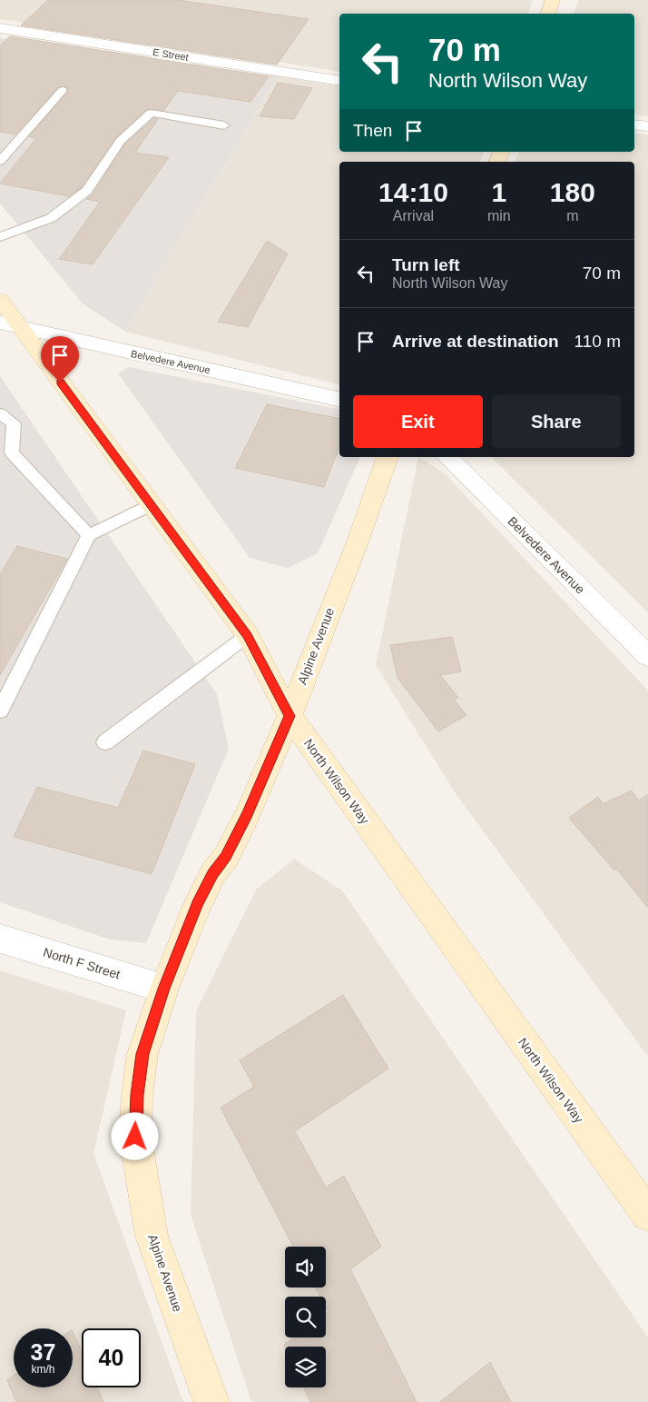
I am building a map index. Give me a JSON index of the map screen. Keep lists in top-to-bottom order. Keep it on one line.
{"streets":{"main road":["Alpine Avenue","North Wilson Way"],"street":["E Street","Belvedere Avenue","North F Street"]},"crossings":[["Belvedere Avenue","North Wilson Way"],["Alpine Avenue","North Wilson Way"],["Alpine Avenue","North F Street"]],"page":{"turn":["70 m","North Wilson Way"],"then":"Then","eta":["14:10","Arrival","1","min","180","m"],"list":[{"name":"Turn left","note":"North Wilson Way","value":"70 m"},{"name":"Arrive at destination","value":"110 m"}],"buttons":["Exit","Share"],"speed":"37 km/h","limit":"40"}}
